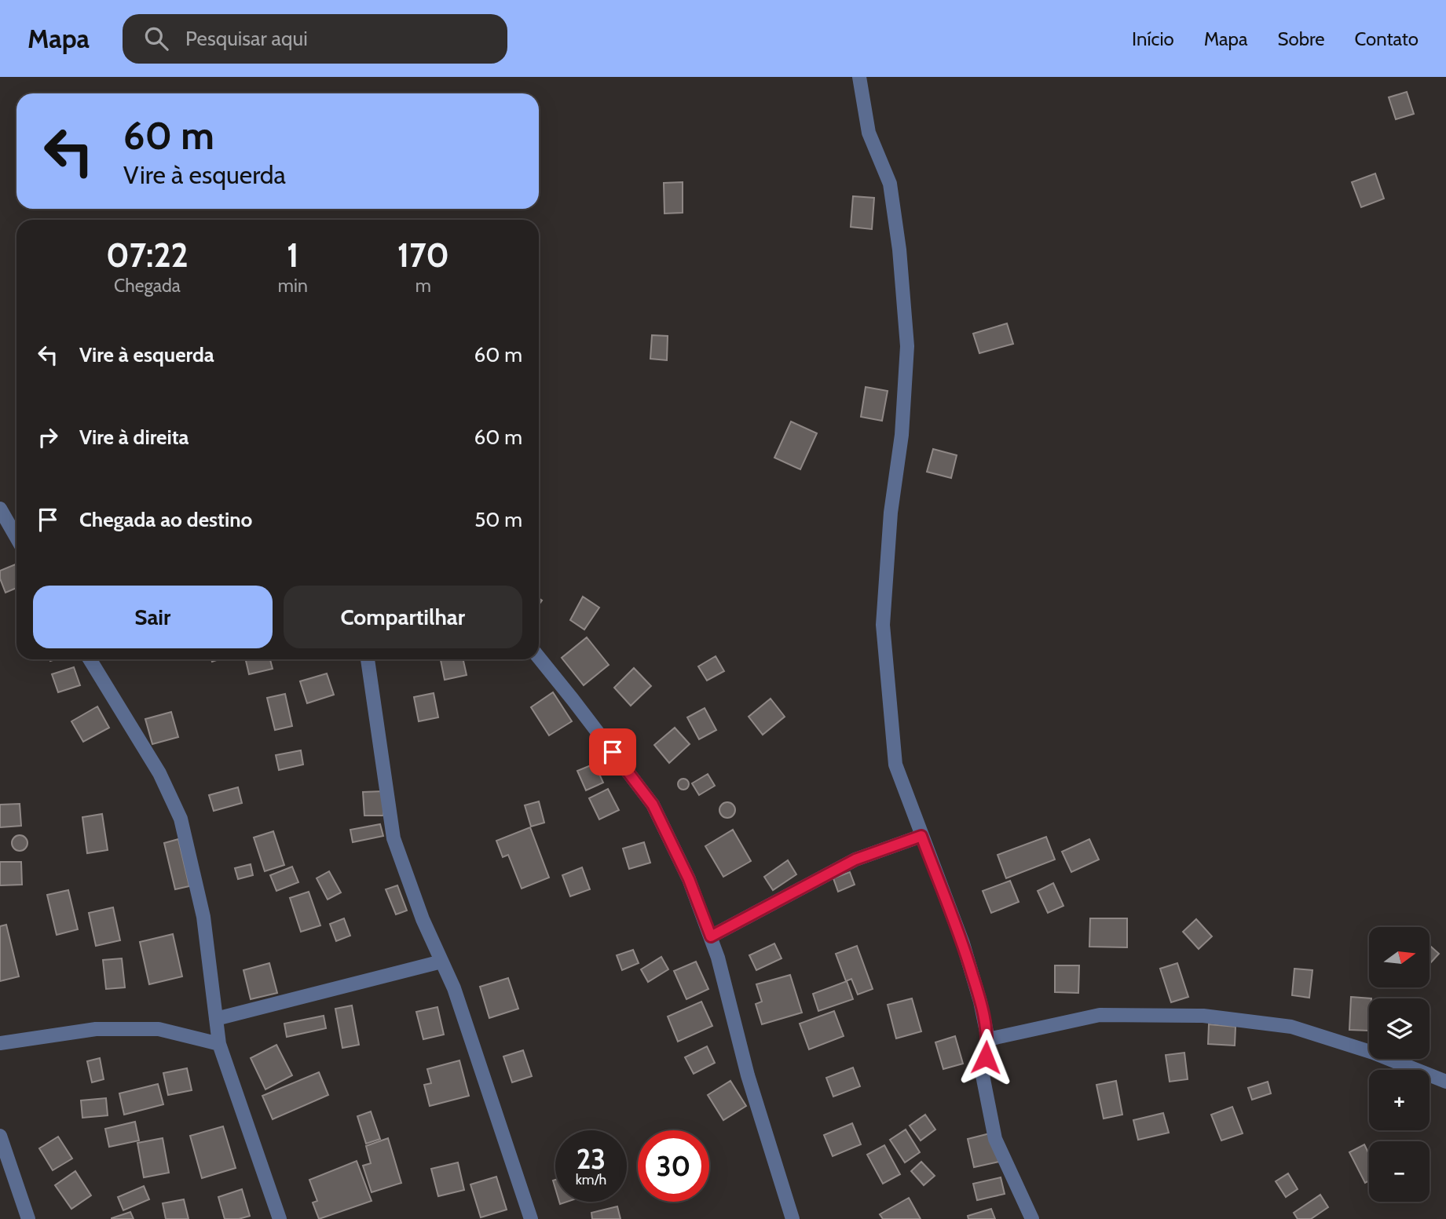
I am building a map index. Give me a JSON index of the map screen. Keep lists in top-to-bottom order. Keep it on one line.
{"north":"right","page":{"header":"Mapa","search":"Pesquisar aqui","nav":["Início","Mapa","Sobre","Contato"],"turn":["60 m","Vire à esquerda"],"eta":["07:22","Chegada","1","min","170","m"],"list":[{"name":"Vire à esquerda","value":"60 m"},{"name":"Vire à direita","value":"60 m"},{"name":"Chegada ao destino","value":"50 m"}],"buttons":["Sair","Compartilhar"],"map_buttons":["+","−"],"speed":"23 km/h","limit":"30"}}
